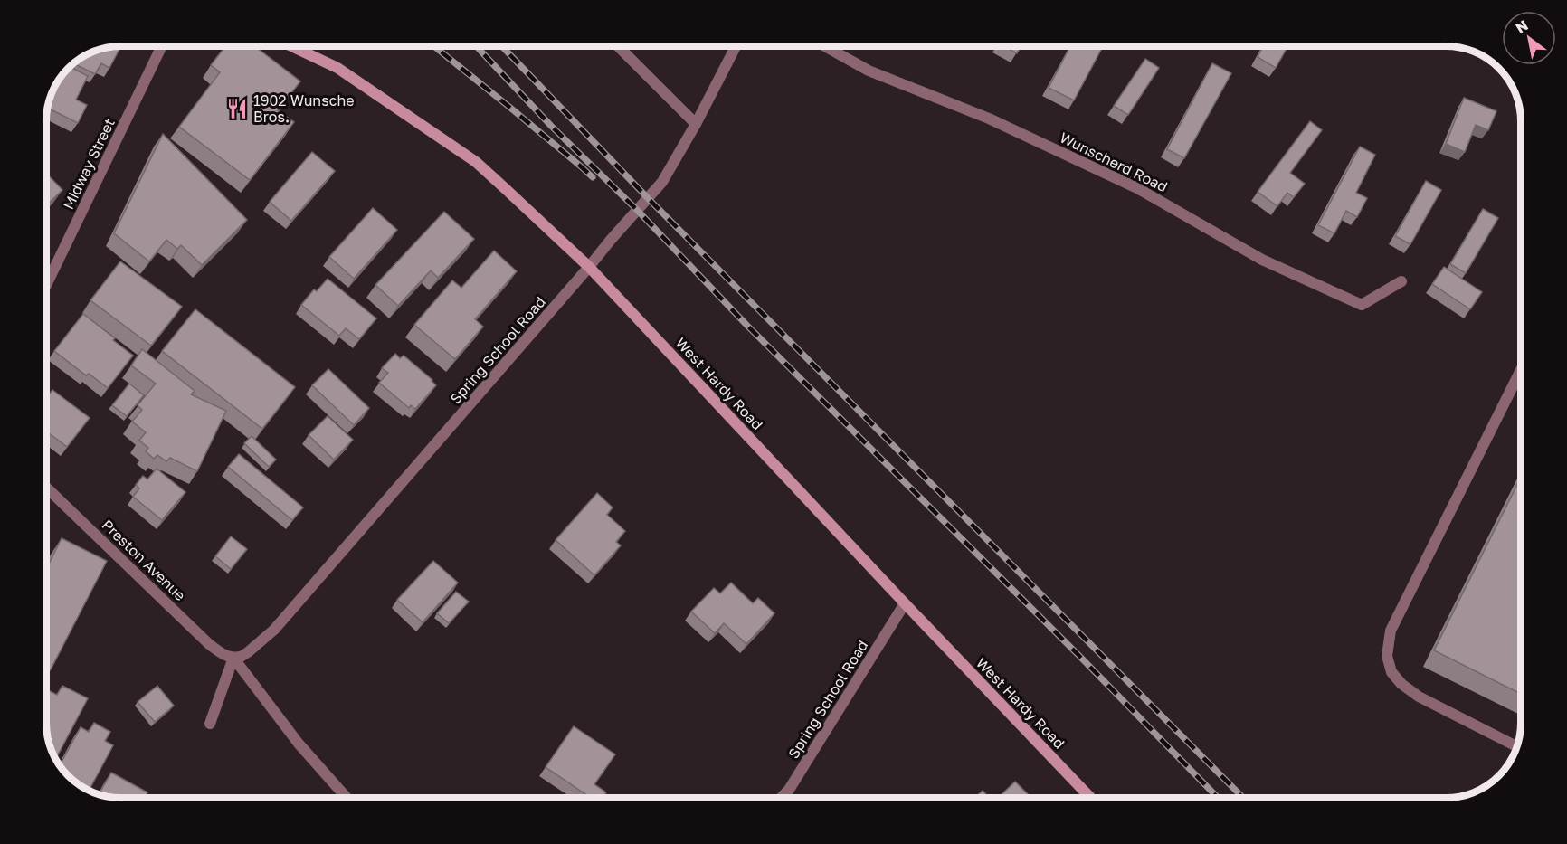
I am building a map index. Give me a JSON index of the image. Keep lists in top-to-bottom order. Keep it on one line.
{"streets":{"main road":["West Hardy Road"],"street":["Wunscherd Road","Midway Street","Spring School Road","Preston Avenue"]},"crossings":[["Spring School Road","West Hardy Road"],["Spring School Road","Preston Avenue"]],"places":{"restaurant":["1902 Wunsche Bros."]},"north":"top left"}
